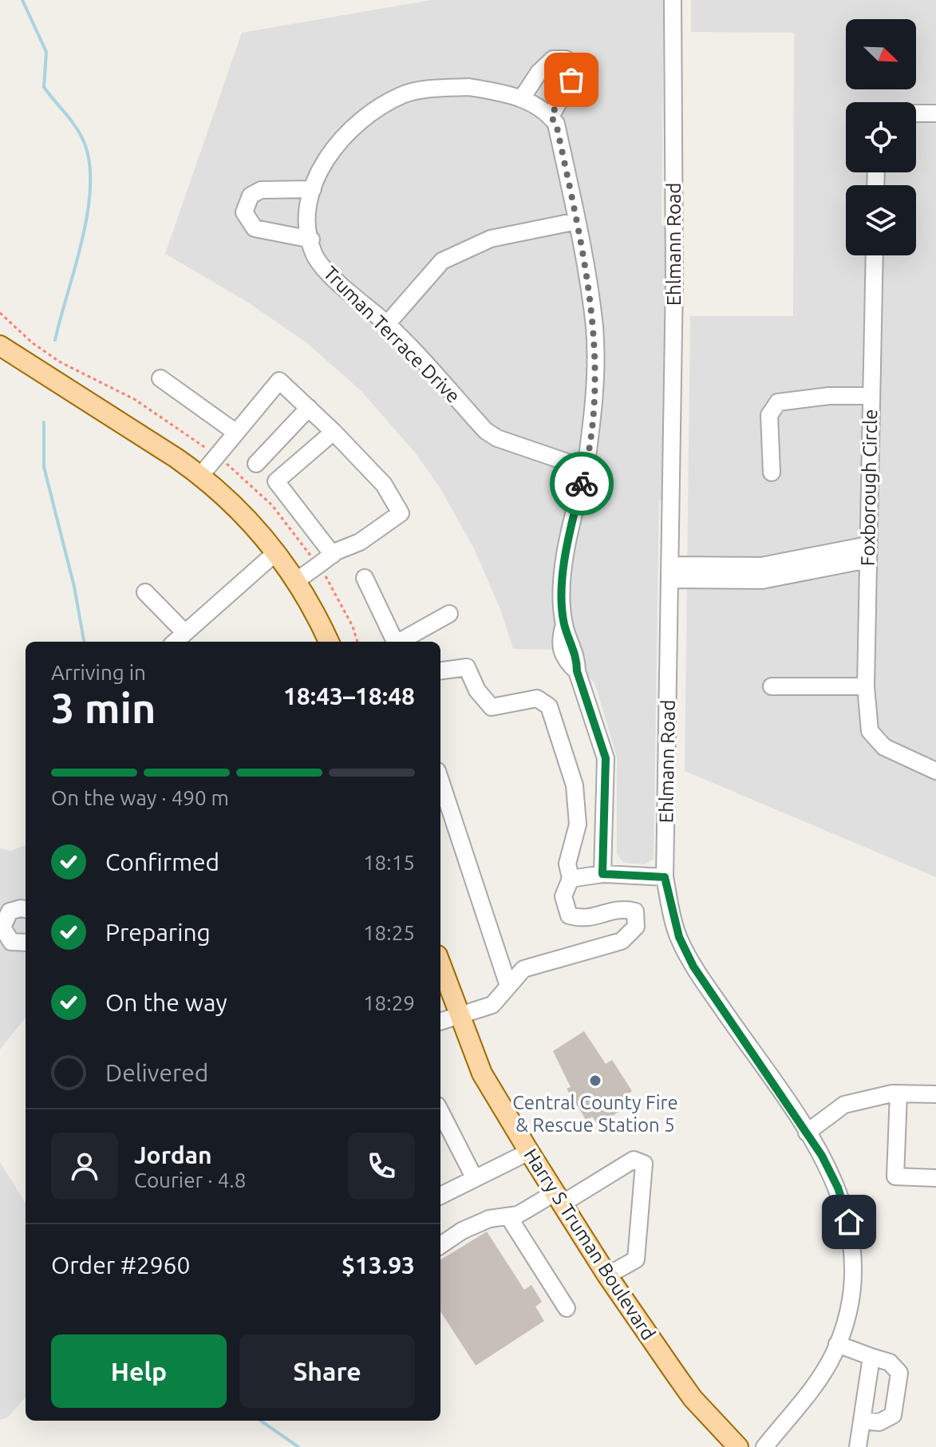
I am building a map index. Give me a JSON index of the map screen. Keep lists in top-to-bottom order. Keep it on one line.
{"streets":{"main road":["Harry S Truman Boulevard"],"street":["Ehlmann Road","Truman Terrace Drive","Foxborough Circle"]},"places":["Central County Fire & Rescue Station 5"],"north":"bottom right","page":{"heading":["3 min","Arriving in","18:43–18:48"],"panel":["Jordan","Courier · 4.8","Order #2960","$13.93"],"bar":"On the way · 490 m","list":[["Confirmed","18:15"],["Preparing","18:25"],["On the way","18:29"],"Delivered"],"buttons":["Help","Share"]}}
